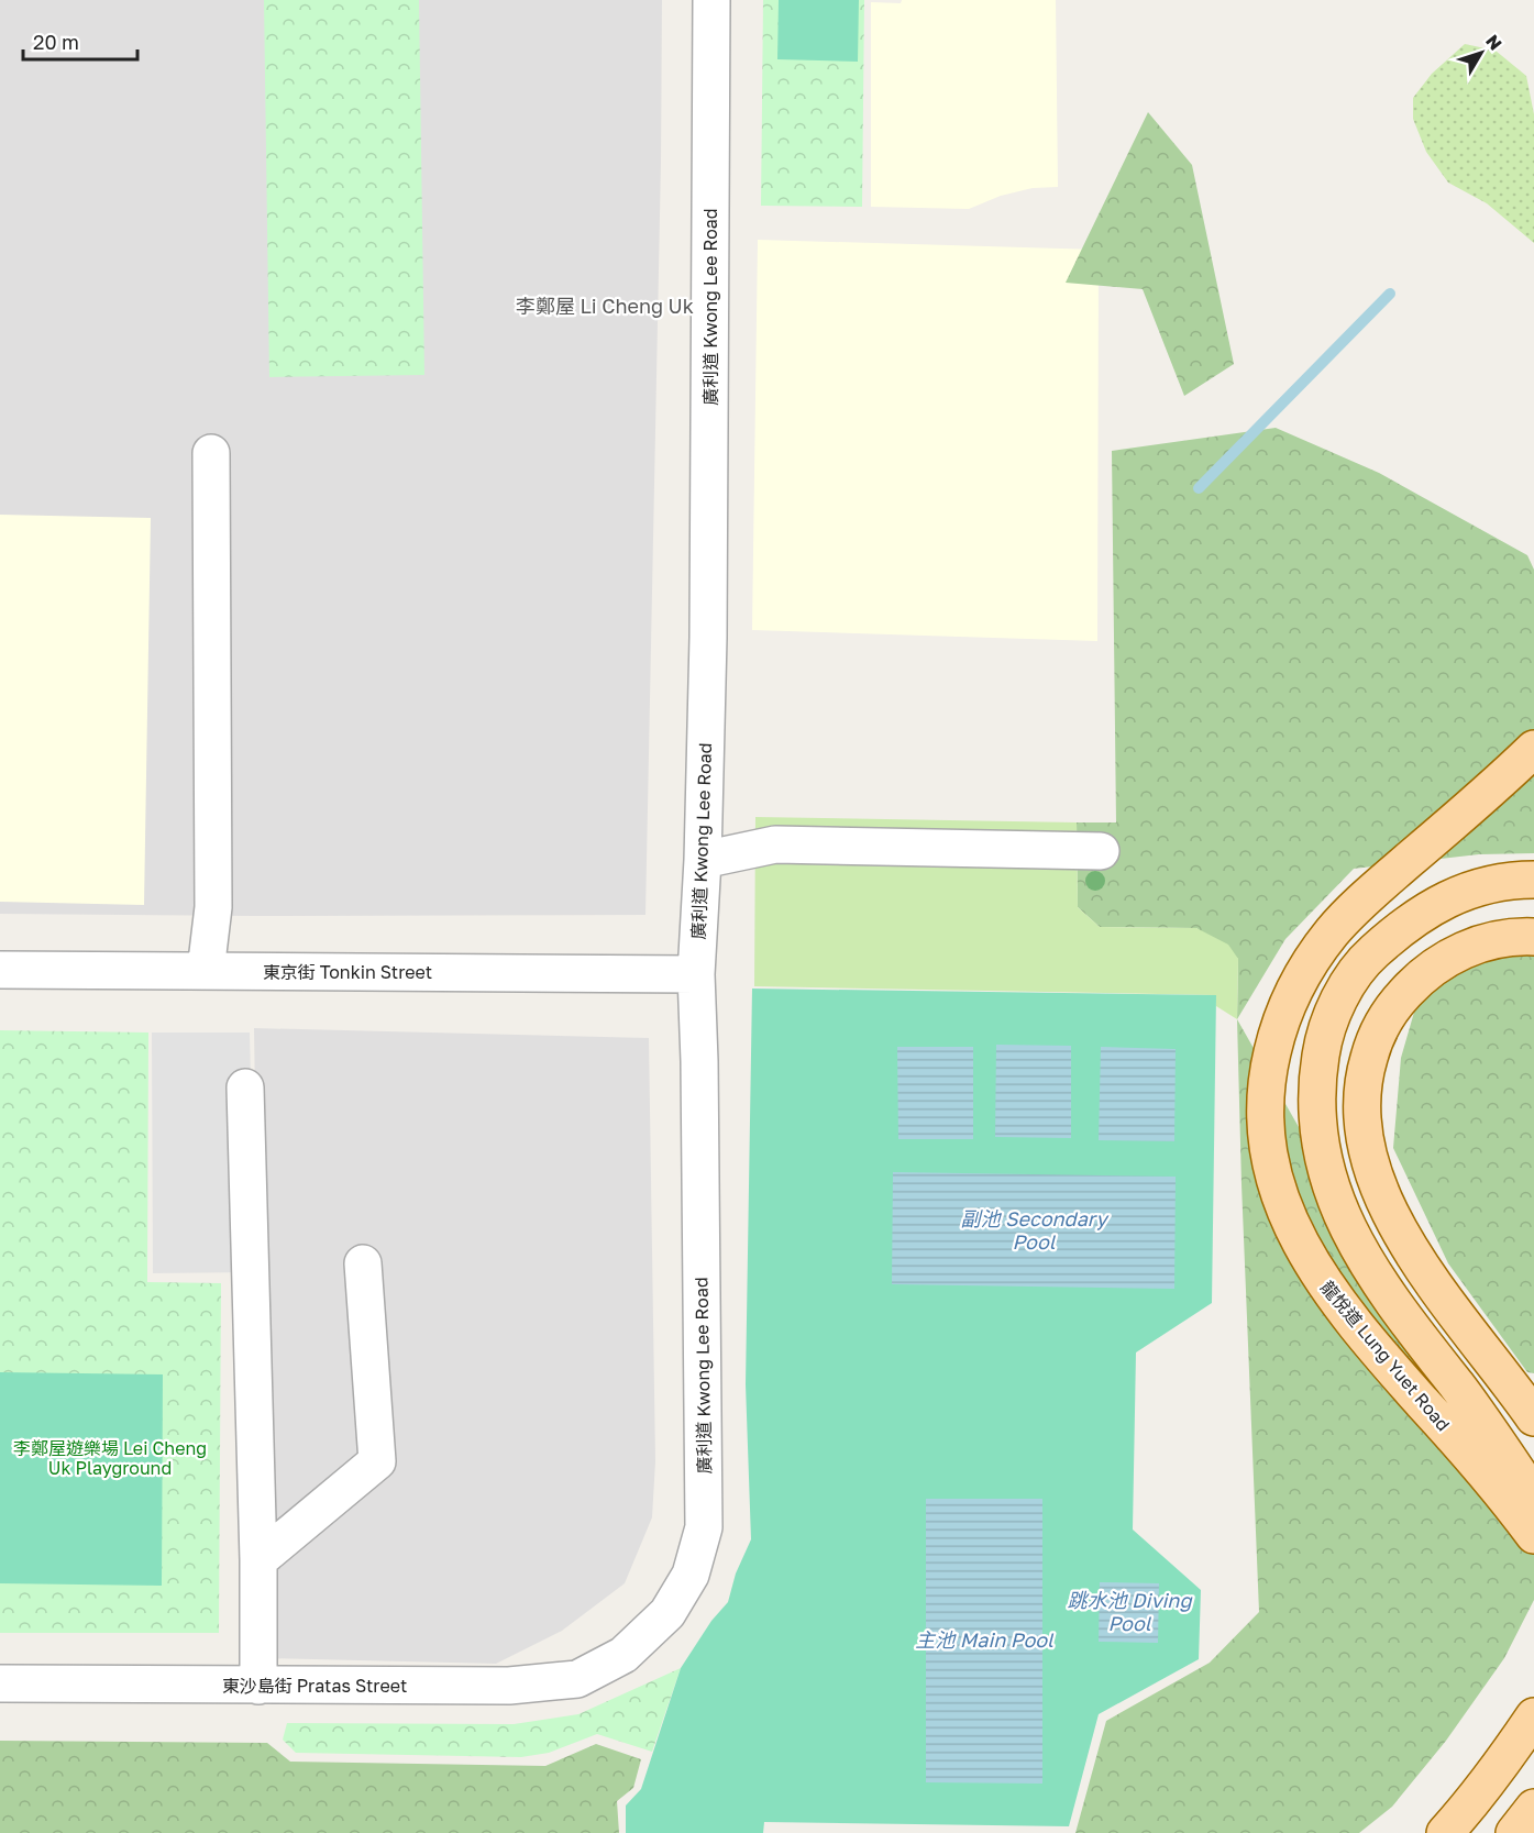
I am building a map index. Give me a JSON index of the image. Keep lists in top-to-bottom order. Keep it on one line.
{"streets":{"main road":["龍悅道 Lung Yuet Road"],"street":["廣利道 Kwong Lee Road","東京街 Tonkin Street","東沙島街 Pratas Street"]},"crossings":[["廣利道 Kwong Lee Road","東京街 Tonkin Street"],["廣利道 Kwong Lee Road","東沙島街 Pratas Street"]],"districts":["李鄭屋 Li Cheng Uk"],"water":["副池 Secondary Pool","跳水池 Diving Pool","主池 Main Pool"],"parks":["李鄭屋遊樂場 Lei Cheng Uk Playground"],"scale_bar":"20 m","north":"top right"}
